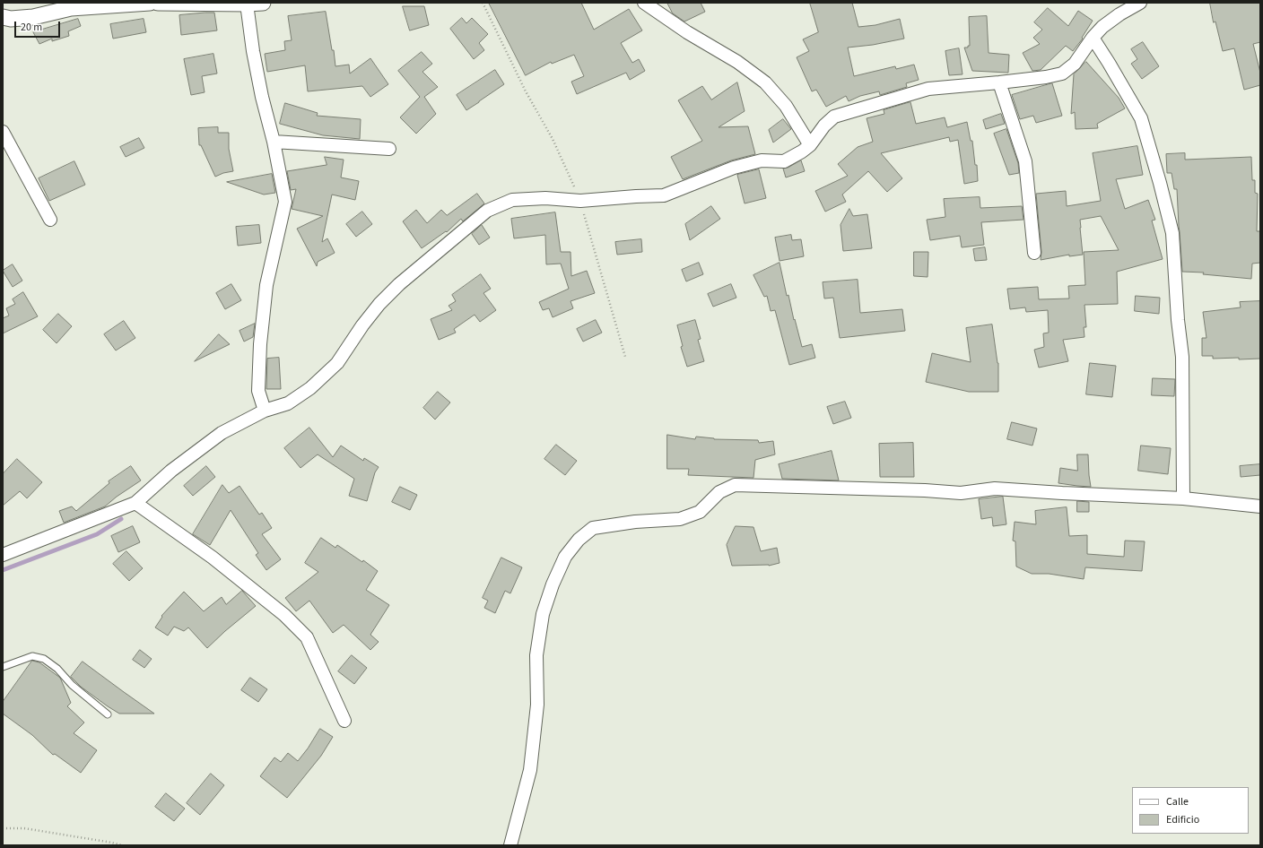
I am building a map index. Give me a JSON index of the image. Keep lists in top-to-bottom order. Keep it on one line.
{"legend":["Calle","Edificio"],"scale_bar":"20 m"}
